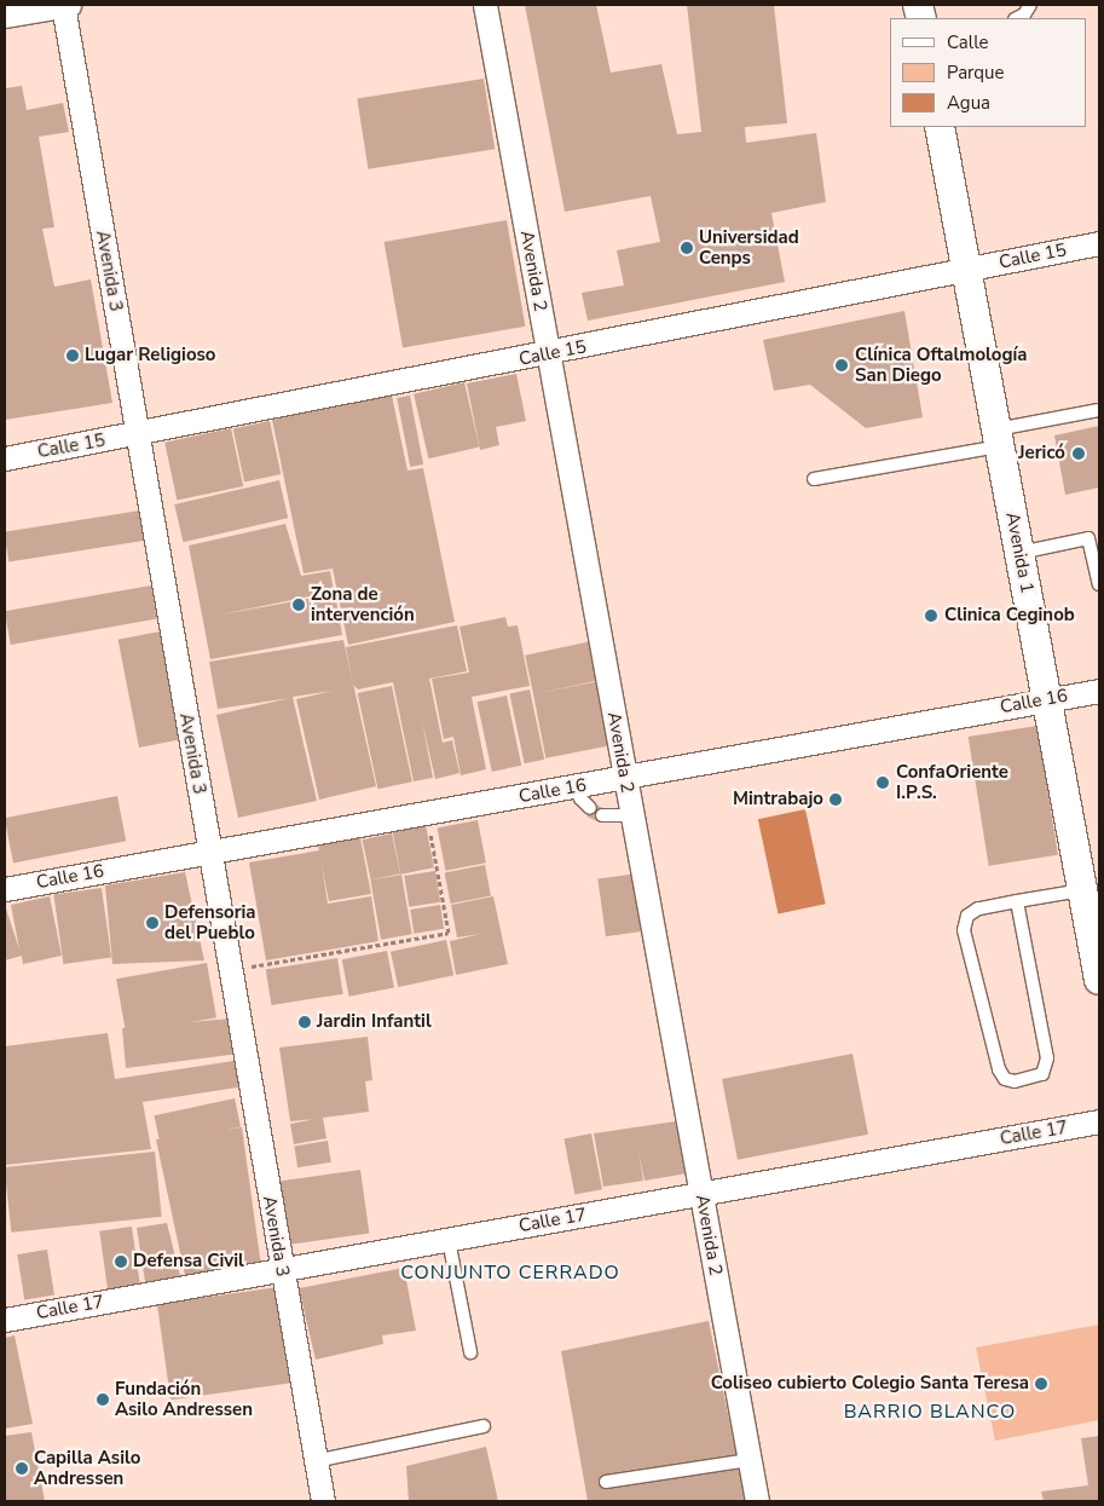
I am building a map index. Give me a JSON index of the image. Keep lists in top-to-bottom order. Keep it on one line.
{"streets":{"street":["Calle 15","Avenida 3","Avenida 2","Avenida 1","Calle 16","Calle 17"]},"crossings":[["Calle 15","Avenida 3"],["Calle 15","Avenida 2"],["Calle 15","Avenida 1"],["Avenida 3","Calle 16"],["Avenida 3","Calle 17"],["Avenida 2","Calle 16"],["Avenida 2","Calle 17"],["Avenida 1","Calle 16"]],"districts":["CONJUNTO CERRADO","BARRIO BLANCO"],"places":["Universidad Cenps","Lugar Religioso","Clínica Oftalmología San Diego","Jericó","Zona de intervención","Clinica Ceginob","ConfaOriente I.P.S.","Mintrabajo","Defensoria del Pueblo","Jardin Infantil","Defensa Civil","Coliseo cubierto Colegio Santa Teresa","Fundación Asilo Andressen","Capilla Asilo Andressen"],"legend":["Calle","Parque","Agua"]}
